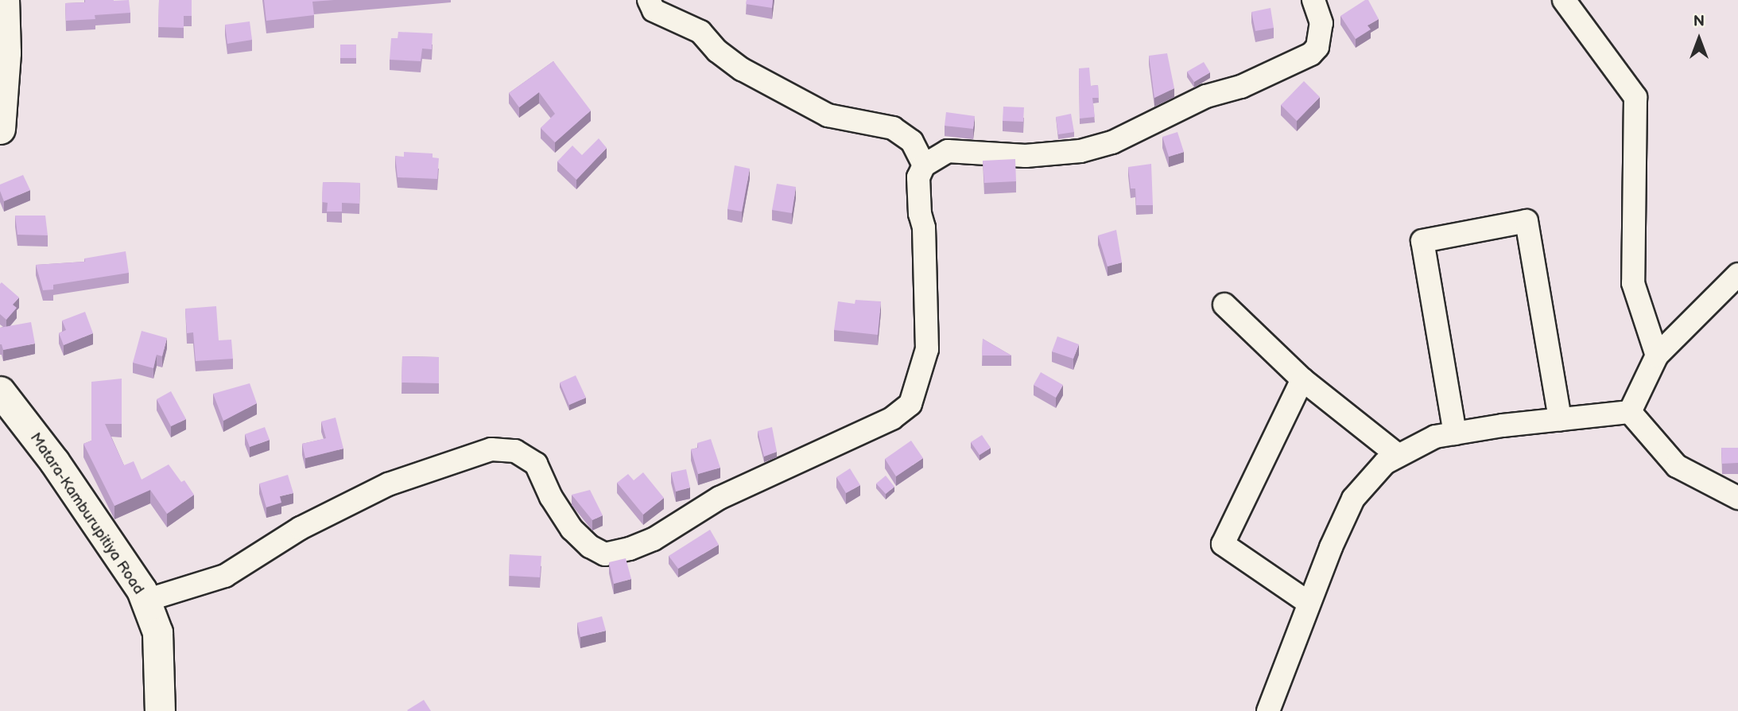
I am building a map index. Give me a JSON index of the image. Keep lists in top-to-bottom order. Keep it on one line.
{"streets":{"main road":["Matara-Kamburupitiya Road"]},"north":"top"}
